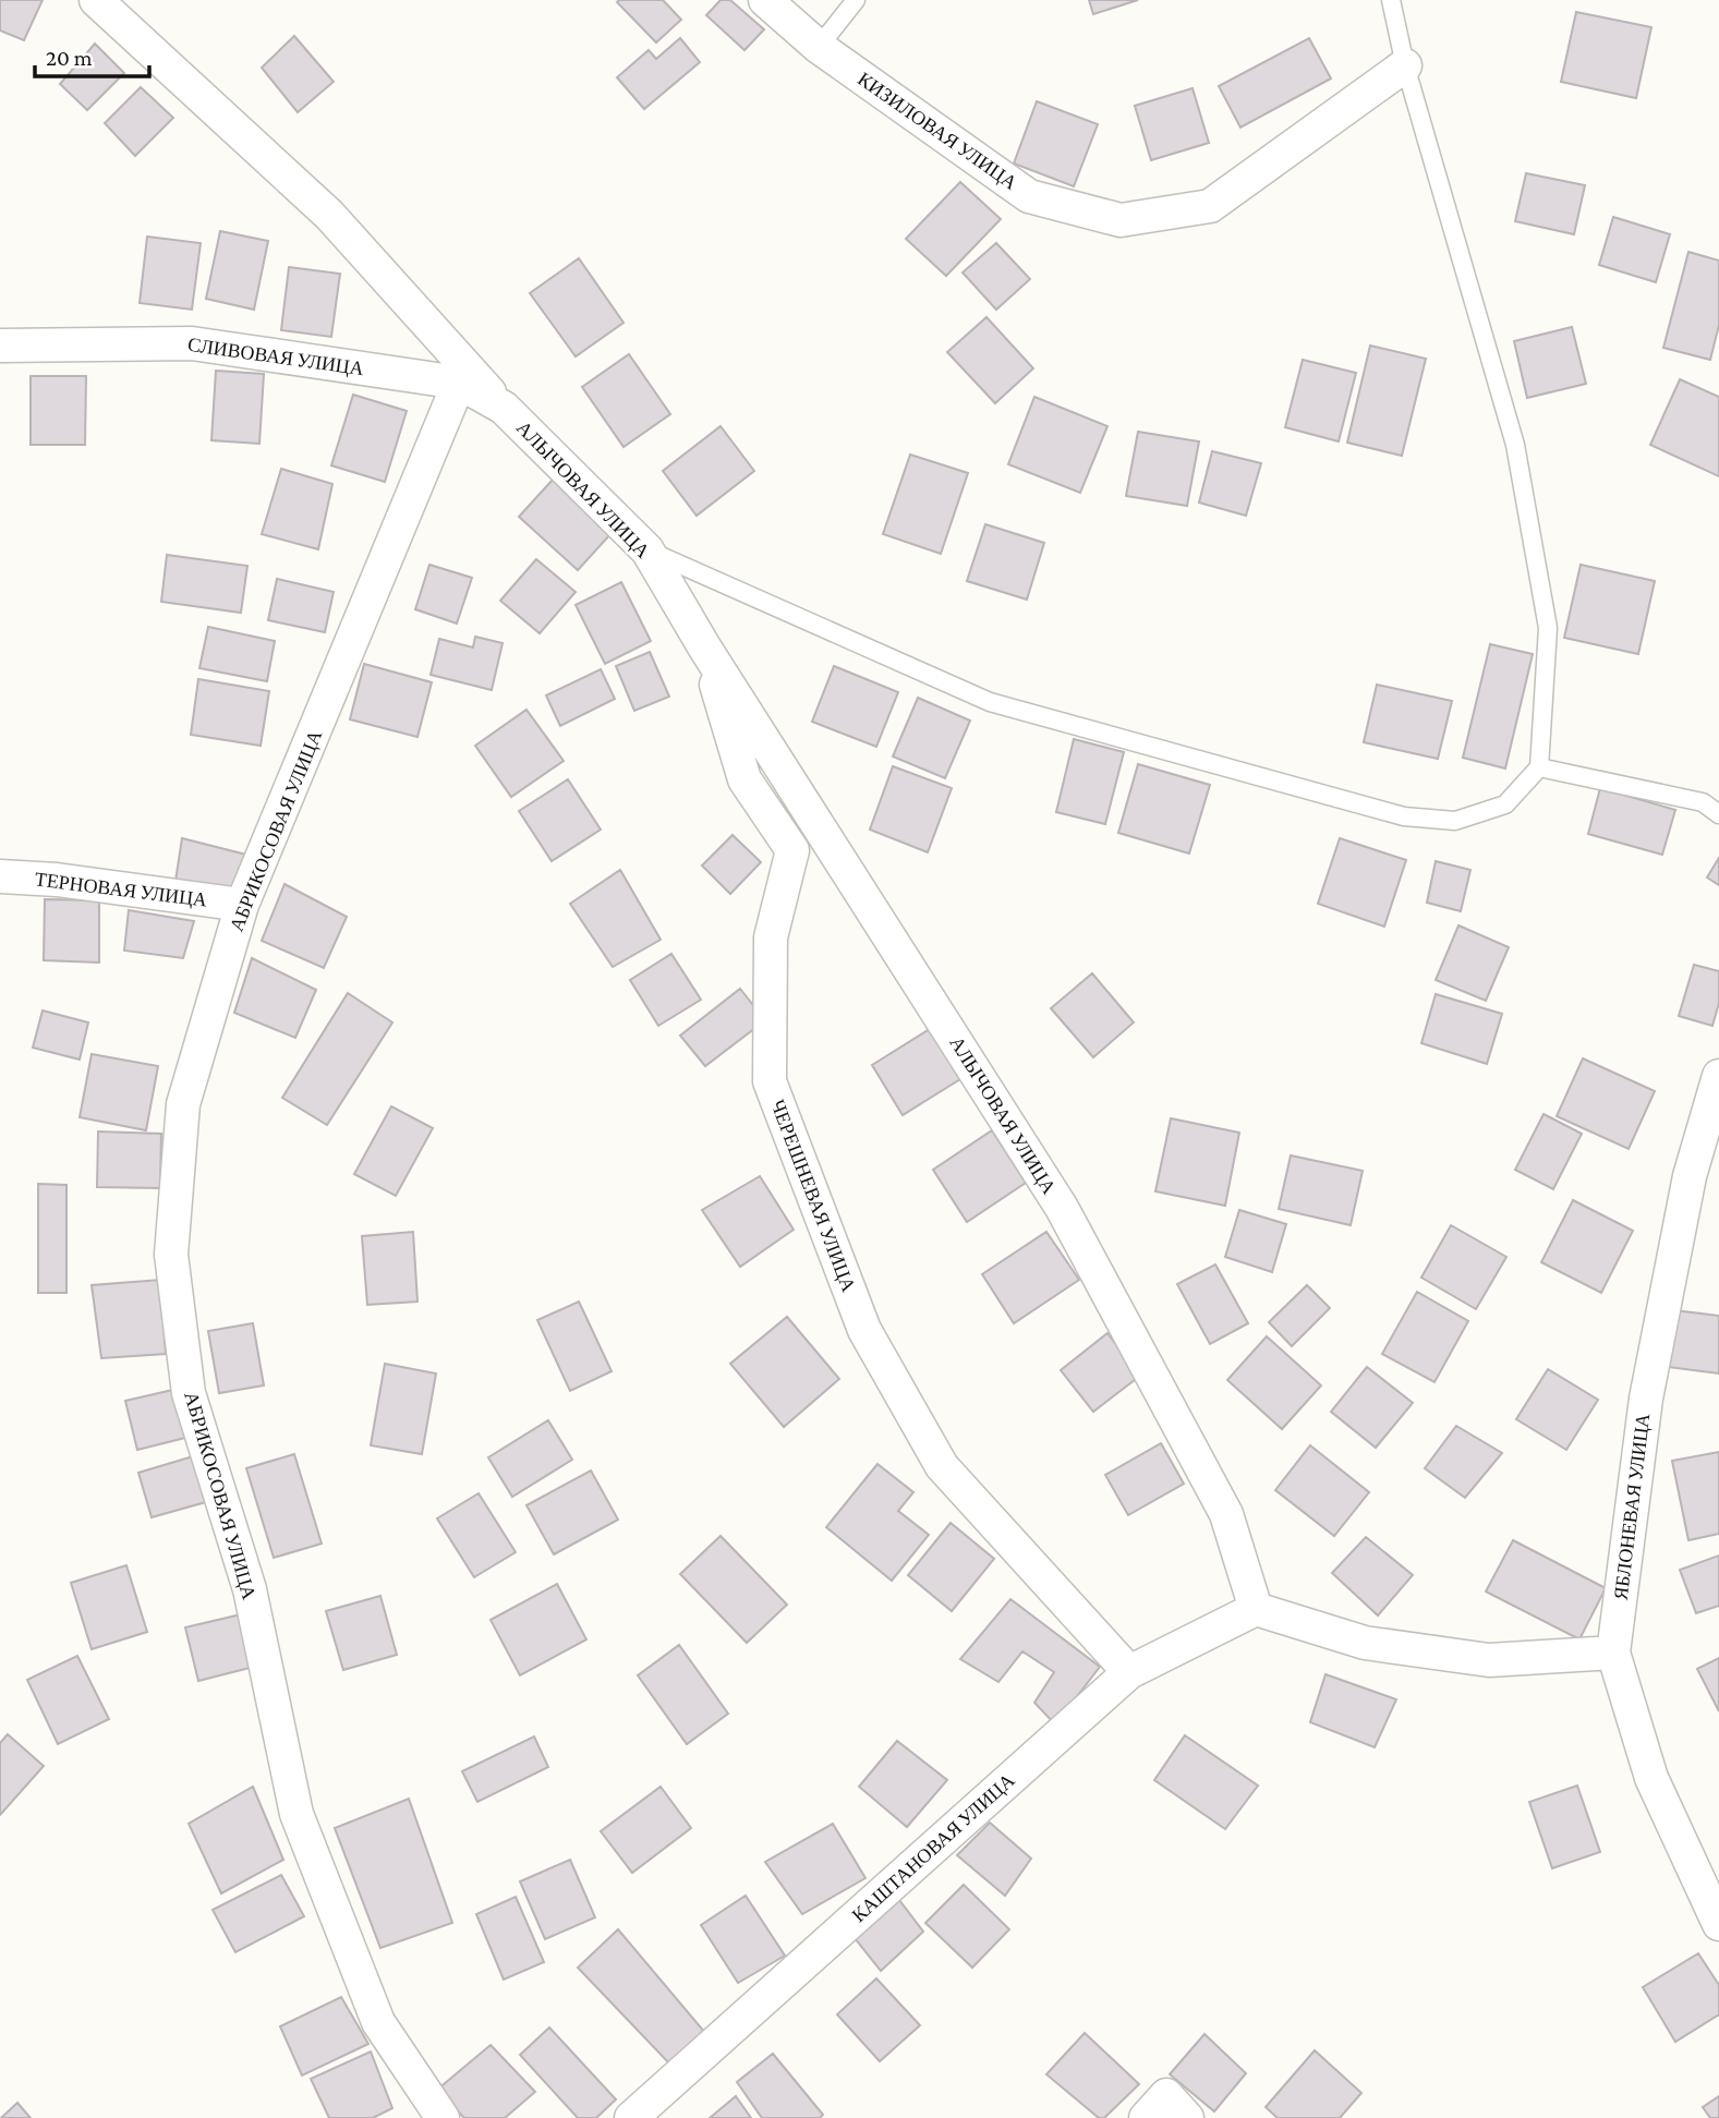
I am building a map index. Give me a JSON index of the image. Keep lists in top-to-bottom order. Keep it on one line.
{"streets":{"street":["КИЗИЛОВАЯ УЛИЦА","СЛИВОВАЯ УЛИЦА","АЛЫЧОВАЯ УЛИЦА","АБРИКОСОВАЯ УЛИЦА","ТЕРНОВАЯ УЛИЦА","ЧЕРЕШНЕВАЯ УЛИЦА","ЯБЛОНЕВАЯ УЛИЦА","КАШТАНОВАЯ УЛИЦА"]},"crossings":[["СЛИВОВАЯ УЛИЦА","АЛЫЧОВАЯ УЛИЦА"],["СЛИВОВАЯ УЛИЦА","АБРИКОСОВАЯ УЛИЦА"],["АЛЫЧОВАЯ УЛИЦА","АБРИКОСОВАЯ УЛИЦА"],["АЛЫЧОВАЯ УЛИЦА","ЧЕРЕШНЕВАЯ УЛИЦА"],["АЛЫЧОВАЯ УЛИЦА","КАШТАНОВАЯ УЛИЦА"],["АБРИКОСОВАЯ УЛИЦА","ТЕРНОВАЯ УЛИЦА"],["ЧЕРЕШНЕВАЯ УЛИЦА","КАШТАНОВАЯ УЛИЦА"]],"scale_bar":"20 m"}
